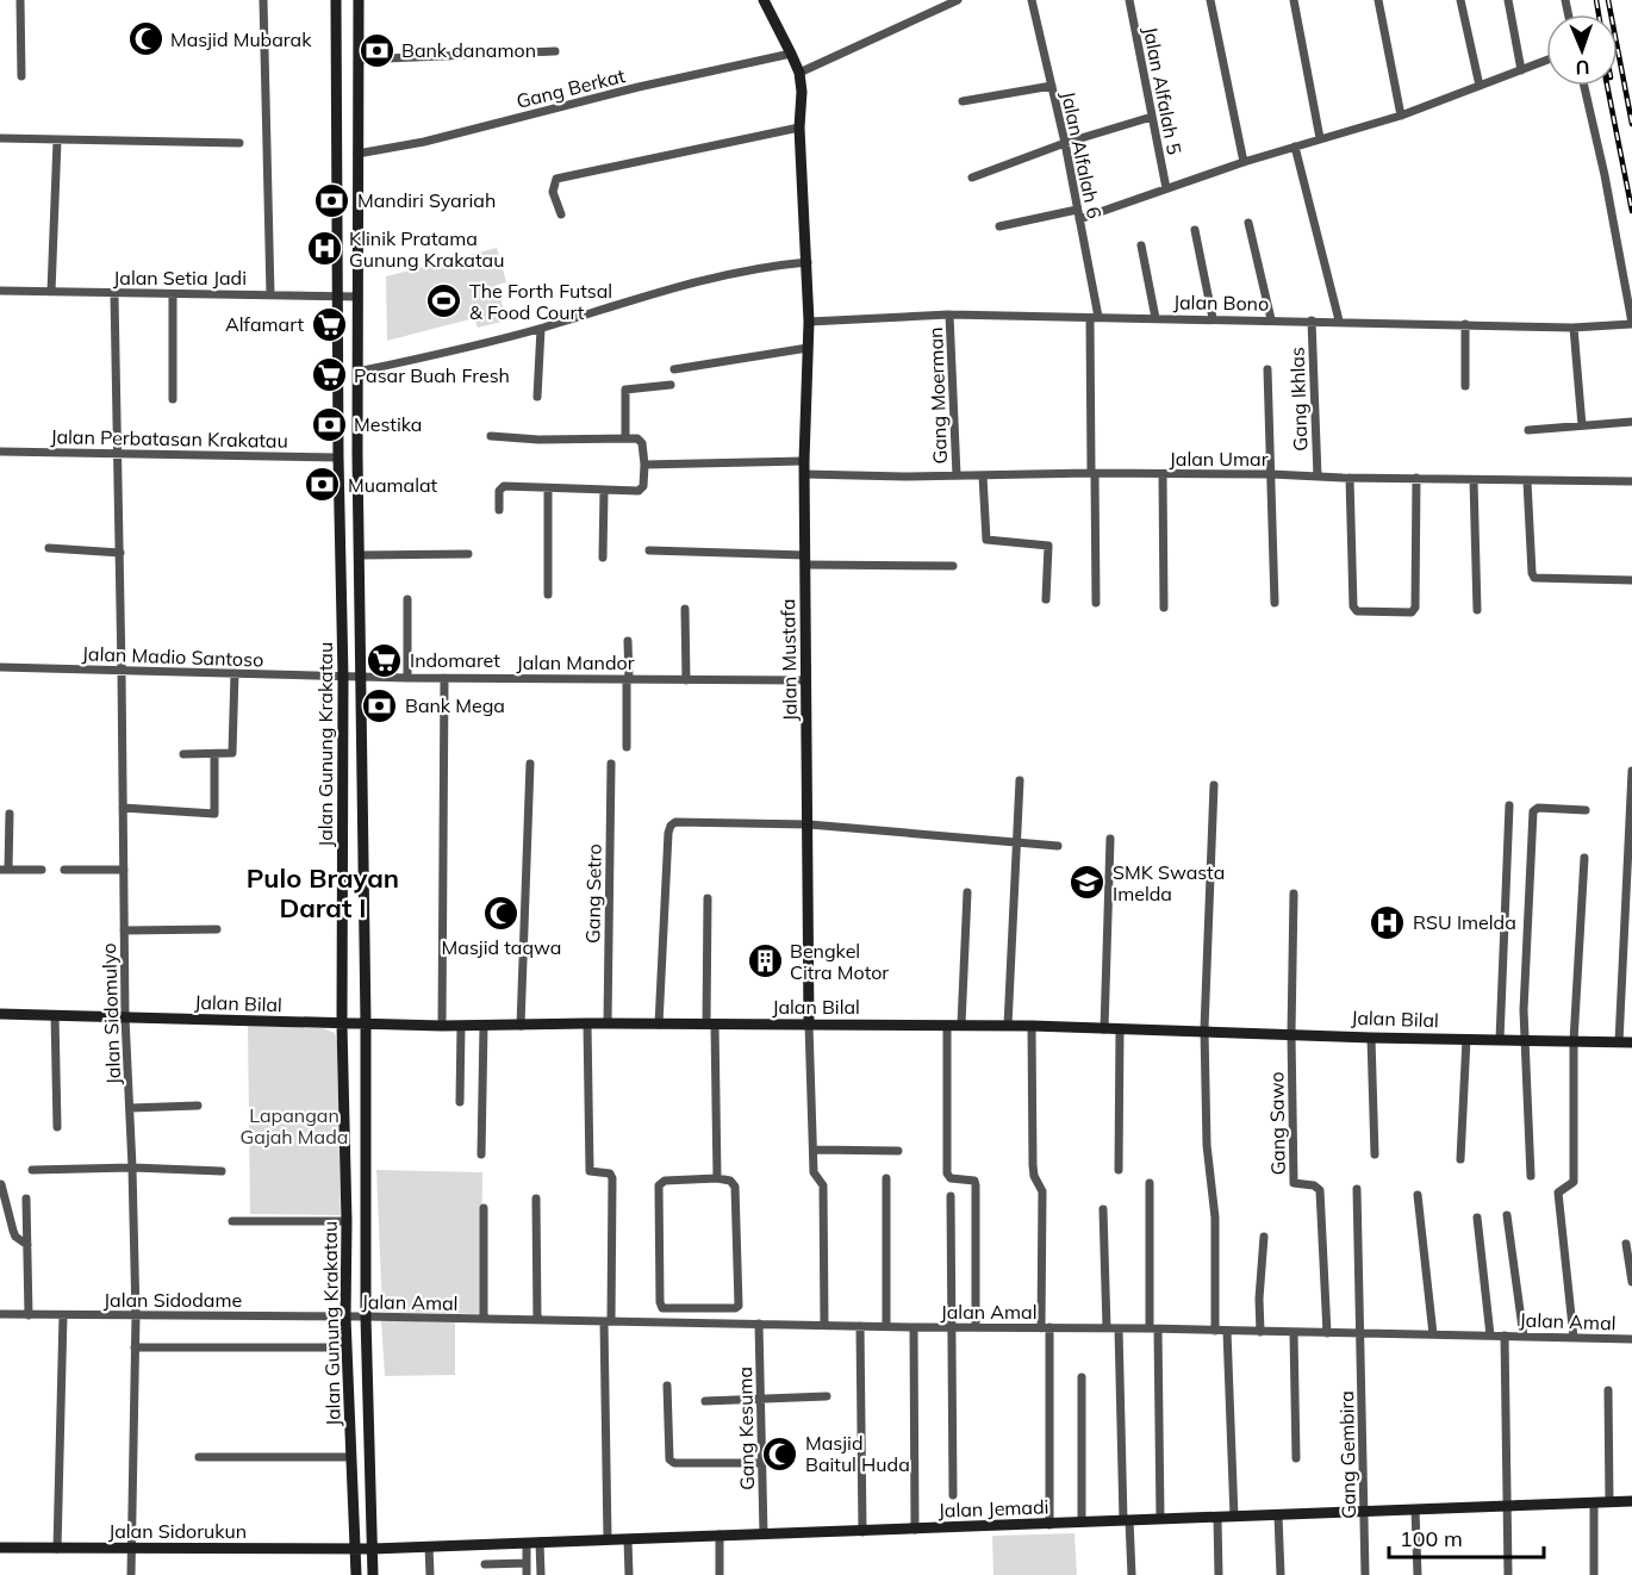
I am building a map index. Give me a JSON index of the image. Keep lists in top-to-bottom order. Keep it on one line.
{"streets":{"main road":["Jalan Mustafa","Jalan Gunung Krakatau","Jalan Bilal","Jalan Jemadi","Jalan Sidorukun"],"street":["Gang Berkat","Jalan Alfalah 5","Jalan Alfalah 6","Jalan Setia Jadi","Jalan Bono","Gang Moerman","Gang Ikhlas","Jalan Perbatasan Krakatau","Jalan Umar","Jalan Madio Santoso","Jalan Mandor","Gang Setro","Jalan Sidomulyo","Gang Sawo","Jalan Sidodame","Jalan Amal","Gang Kesuma","Gang Gembira"]},"crossings":[["Gang Berkat","Jalan Mustafa"],["Gang Berkat","Jalan Gunung Krakatau"],["Jalan Alfalah 6","Jalan Bono"],["Jalan Alfalah 6","Jalan Umar"],["Jalan Setia Jadi","Jalan Gunung Krakatau"],["Jalan Setia Jadi","Jalan Sidomulyo"],["Jalan Bono","Gang Moerman"],["Jalan Bono","Gang Ikhlas"],["Jalan Bono","Jalan Mustafa"],["Gang Moerman","Jalan Umar"],["Gang Ikhlas","Jalan Umar"],["Jalan Perbatasan Krakatau","Jalan Gunung Krakatau"],["Jalan Perbatasan Krakatau","Jalan Sidomulyo"],["Jalan Umar","Jalan Mustafa"],["Jalan Madio Santoso","Jalan Mandor"],["Jalan Madio Santoso","Jalan Gunung Krakatau"],["Jalan Madio Santoso","Jalan Sidomulyo"],["Jalan Mustafa","Jalan Mandor"],["Jalan Mustafa","Jalan Bilal"],["Jalan Mustafa","Jalan Amal"],["Jalan Mandor","Jalan Gunung Krakatau"],["Jalan Gunung Krakatau","Jalan Bilal"],["Jalan Gunung Krakatau","Jalan Sidodame"],["Jalan Gunung Krakatau","Jalan Amal"],["Jalan Gunung Krakatau","Jalan Jemadi"],["Jalan Gunung Krakatau","Jalan Sidorukun"],["Gang Setro","Jalan Bilal"],["Jalan Bilal","Jalan Sidomulyo"],["Jalan Bilal","Gang Sawo"],["Jalan Sidomulyo","Jalan Sidodame"],["Jalan Sidomulyo","Jalan Sidorukun"],["Gang Sawo","Jalan Amal"],["Jalan Sidodame","Jalan Amal"],["Jalan Amal","Gang Kesuma"],["Jalan Amal","Gang Gembira"],["Gang Kesuma","Jalan Jemadi"],["Gang Gembira","Jalan Jemadi"],["Jalan Jemadi","Jalan Sidorukun"]],"districts":["Pulo Brayan Darat I"],"parks":["Lapangan Gajah Mada"],"places":{"mosque":["Masjid Mubarak","Masjid taqwa","Masjid Baitul Huda"],"bank":["Bank danamon","Mandiri Syariah","Mestika","Muamalat","Bank Mega"],"hospital":["Klinik Pratama Gunung Krakatau","RSU Imelda"],"sports":["The Forth Futsal & Food Court"],"supermarket":["Alfamart","Pasar Buah Fresh","Indomaret"],"school or university":["SMK Swasta Imelda"],"building":["Bengkel Citra Motor"]},"scale_bar":"100 m","north":"bottom"}
